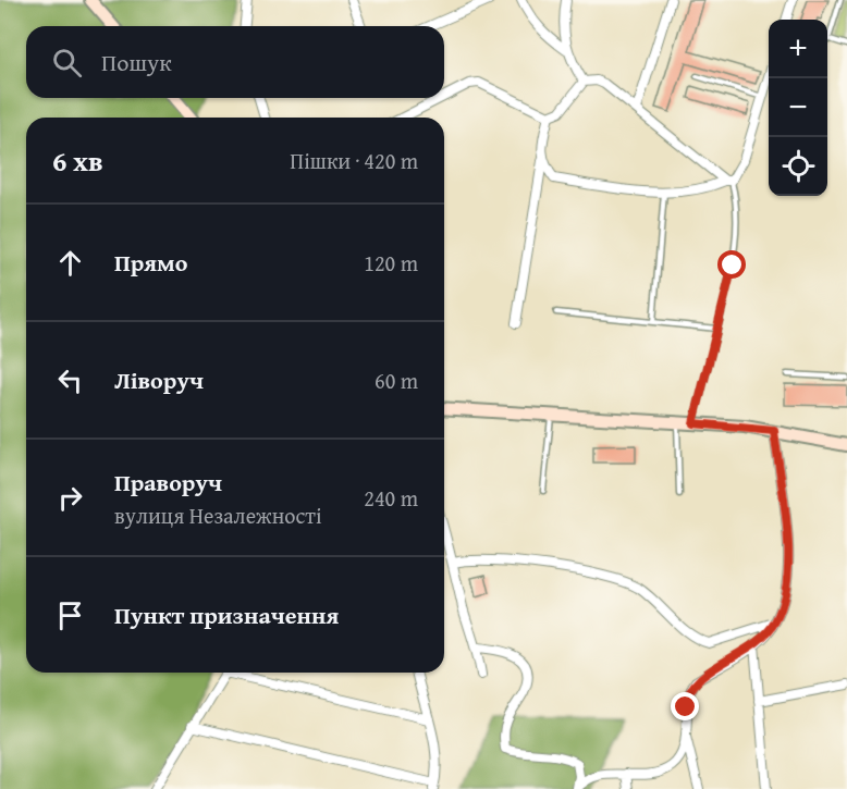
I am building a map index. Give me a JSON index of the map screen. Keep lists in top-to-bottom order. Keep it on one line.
{"page":{"map_buttons":["+","−"],"search":"Пошук","heading":["6 хв","Пішки · 420 m"],"list":[["Прямо","120 m"],["Ліворуч","60 m"],["Праворуч","вулиця Незалежності","240 m"],"Пункт призначення"]}}
